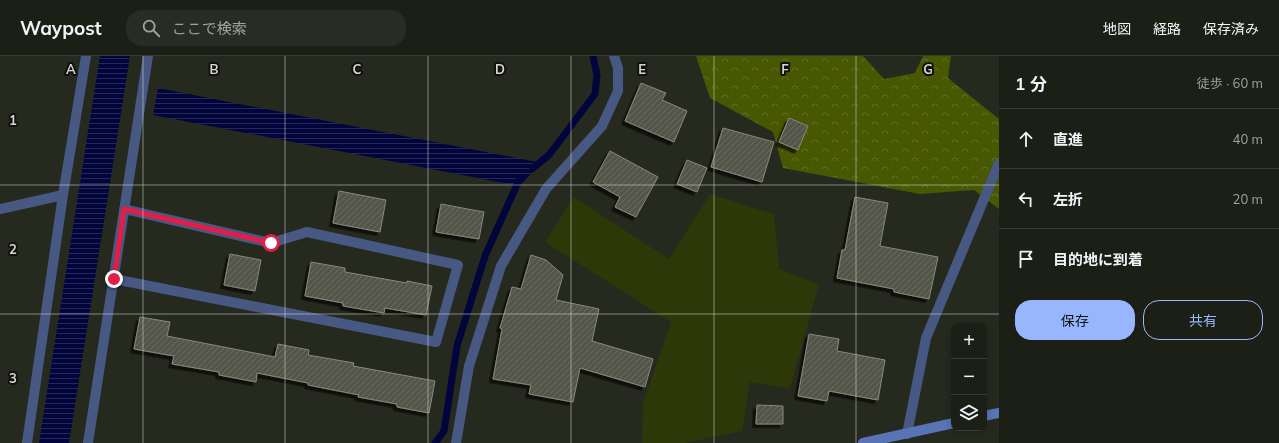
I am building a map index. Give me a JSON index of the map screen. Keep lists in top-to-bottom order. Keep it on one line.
{"page":{"header":"Waypost","search":"ここで検索","nav":["地図","経路","保存済み"],"heading":["1 分","徒歩 · 60 m"],"list":[["直進","40 m"],["左折","20 m"],"目的地に到着"],"buttons":["保存","共有"],"map_buttons":["+","−"]},"grid":{"columns":["A","B","C","D","E","F","G"],"rows":["1","2","3"]}}
